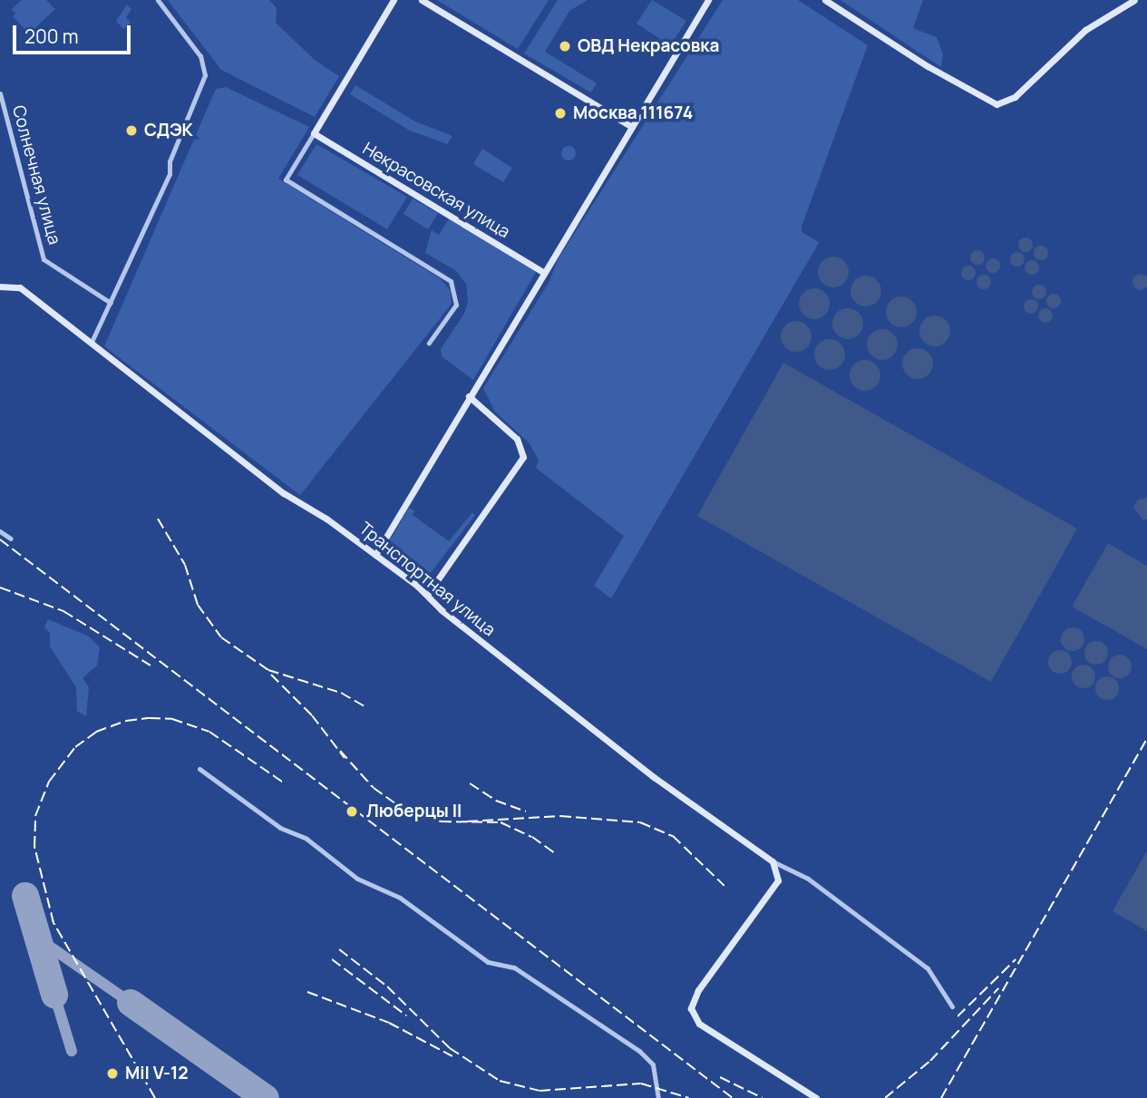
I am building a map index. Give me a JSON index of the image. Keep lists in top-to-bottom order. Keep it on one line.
{"streets":{"street":["Солнечная улица","Некрасовская улица","Транспортная улица"]},"places":["ОВД Некрасовка","Москва 111674","СДЭК","Люберцы II","Mil V-12"],"scale_bar":"200 m"}
